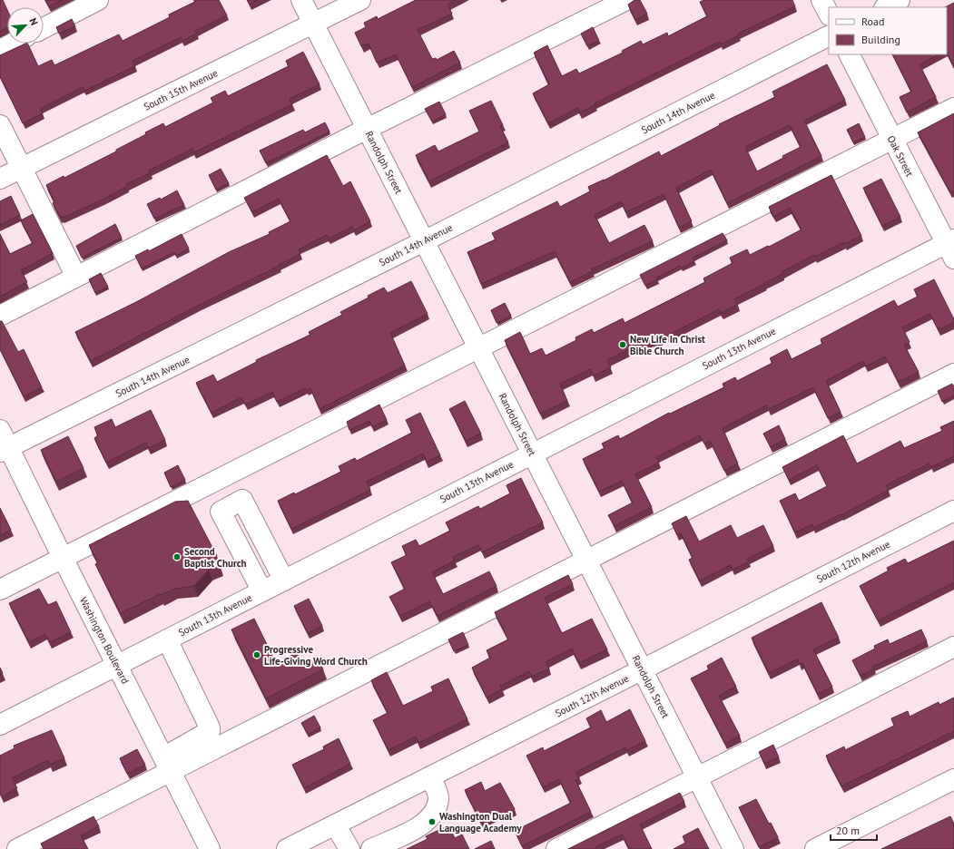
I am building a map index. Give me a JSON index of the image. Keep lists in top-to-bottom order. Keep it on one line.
{"streets":{"street":["South 15th Avenue","South 14th Avenue","Oak Street","Randolph Street","South 13th Avenue","South 12th Avenue","Washington Boulevard"]},"crossings":[["South 15th Avenue","Randolph Street"],["South 14th Avenue","Randolph Street"],["South 14th Avenue","Washington Boulevard"],["Oak Street","South 13th Avenue"],["Randolph Street","South 13th Avenue"],["Randolph Street","South 12th Avenue"],["South 13th Avenue","Washington Boulevard"]],"places":["New Life In Christ Bible Church","Second Baptist Church","Progressive Life-Giving Word Church","Washington Dual Language Academy"],"legend":["Road","Building"],"scale_bar":"20 m","north":"top right"}
